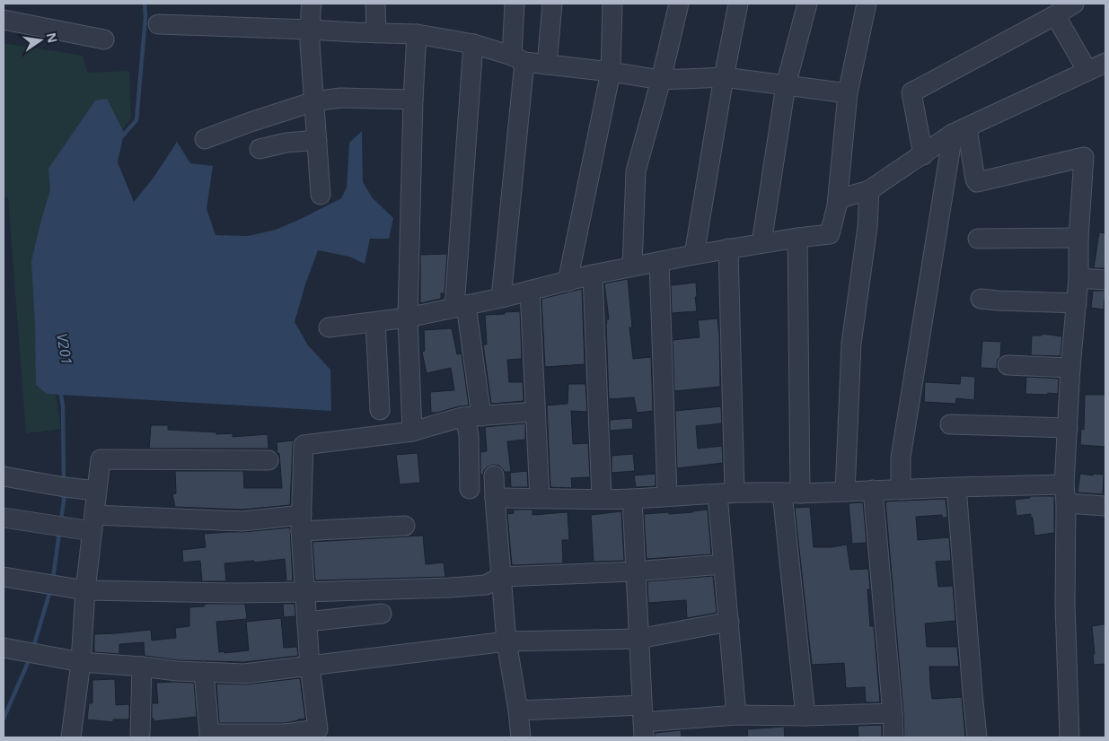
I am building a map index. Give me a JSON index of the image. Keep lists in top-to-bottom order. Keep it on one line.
{"water":["V201"],"north":"right"}
